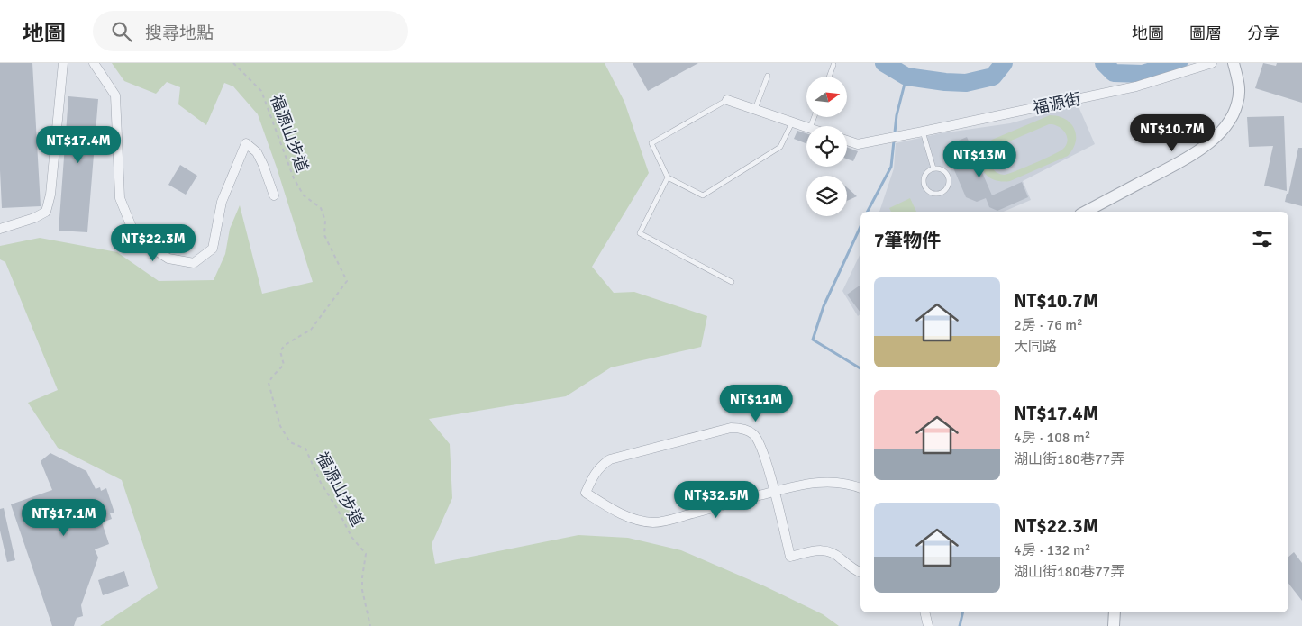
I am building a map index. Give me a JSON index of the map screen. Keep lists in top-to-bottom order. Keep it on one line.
{"streets":{"street":["福源街"],"path":["福源山步道"]},"north":"right","page":{"header":"地圖","search":"搜尋地點","nav":["地圖","圖層","分享"],"price":["NT$10.7M","NT$17.4M","NT$13M","NT$22.3M","NT$11M","NT$32.5M","NT$17.1M"],"heading":"7筆物件","list":[{"name":"NT$10.7M","note":"2房 · 76 m² · 大同路"},{"name":"NT$17.4M","note":"4房 · 108 m² · 湖山街180巷77弄"},{"name":"NT$22.3M","note":"4房 · 132 m² · 湖山街180巷77弄"}]}}
